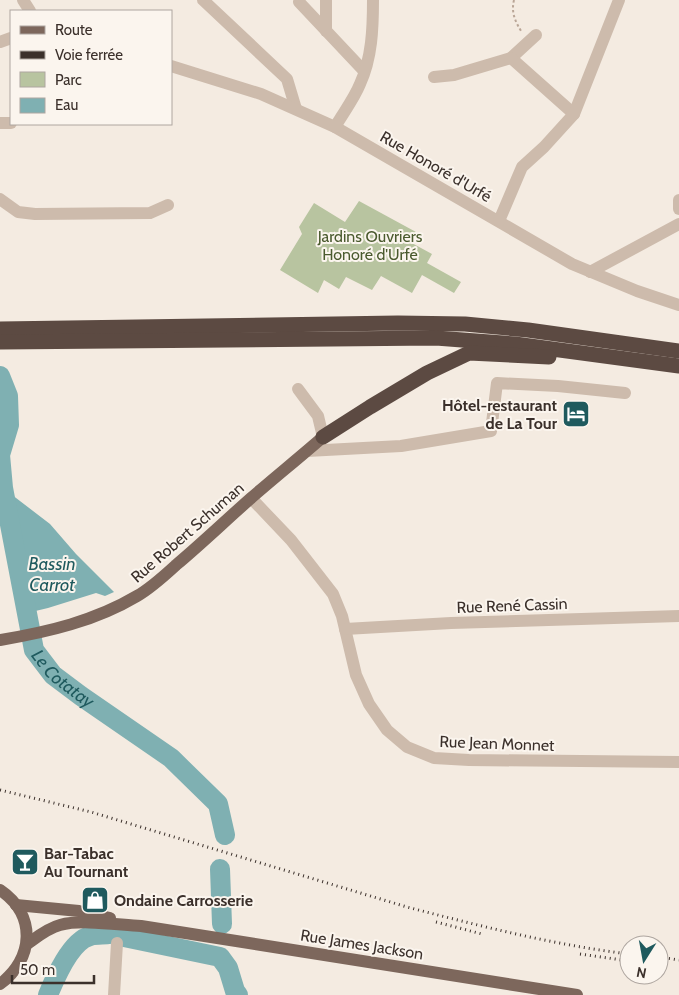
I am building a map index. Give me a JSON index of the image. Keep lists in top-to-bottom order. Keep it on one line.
{"streets":{"main road":["Rue Robert Schuman","Rue James Jackson"],"street":["Rue Honoré d'Urfé","Rue René Cassin","Rue Jean Monnet"]},"crossings":[["Rue Robert Schuman","Rue Jean Monnet"],["Rue René Cassin","Rue Jean Monnet"]],"water":["Bassin Carrot","Le Cotatay"],"parks":["Jardins Ouvriers Honoré d'Urfé"],"places":{"hotel":["Hôtel-restaurant de La Tour"],"bar":["Bar-Tabac Au Tournant"],"shop":["Ondaine Carrosserie"]},"legend":["Route","Voie ferrée","Parc","Eau"],"scale_bar":"50 m","north":"bottom"}
